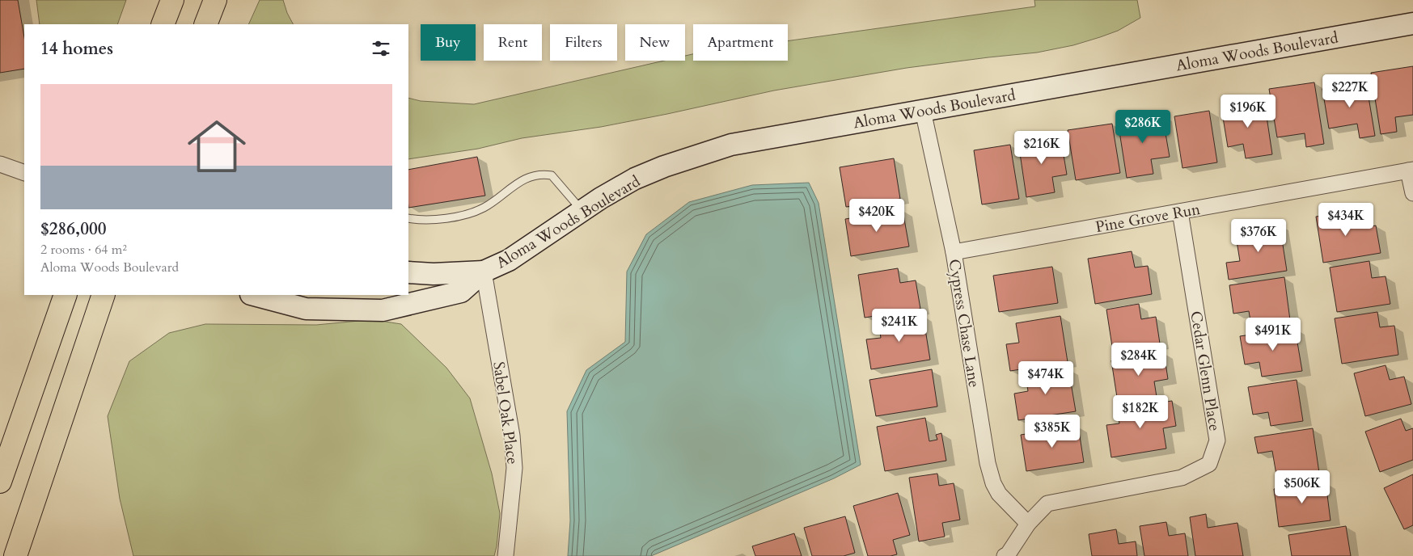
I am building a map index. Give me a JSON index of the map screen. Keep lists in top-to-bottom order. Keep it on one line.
{"streets":{"street":["Aloma Woods Boulevard","Pine Grove Run","Cypress Chase Lane","Cedar Glenn Place","Sabel Oak Place"]},"crossings":[["Aloma Woods Boulevard","Cypress Chase Lane"],["Aloma Woods Boulevard","Sabel Oak Place"],["Pine Grove Run","Cypress Chase Lane"],["Pine Grove Run","Cedar Glenn Place"],["Cypress Chase Lane","Cedar Glenn Place"]],"page":{"chip":["Buy","Rent","Filters","New","Apartment"],"heading":"14 homes","list":[{"name":"$286,000","note":"2 rooms · 64 m² · Aloma Woods Boulevard"}],"price":["$227K","$196K","$286K","$216K","$420K","$434K","$376K","$241K","$491K","$284K","$474K","$182K","$385K","$506K"]}}
